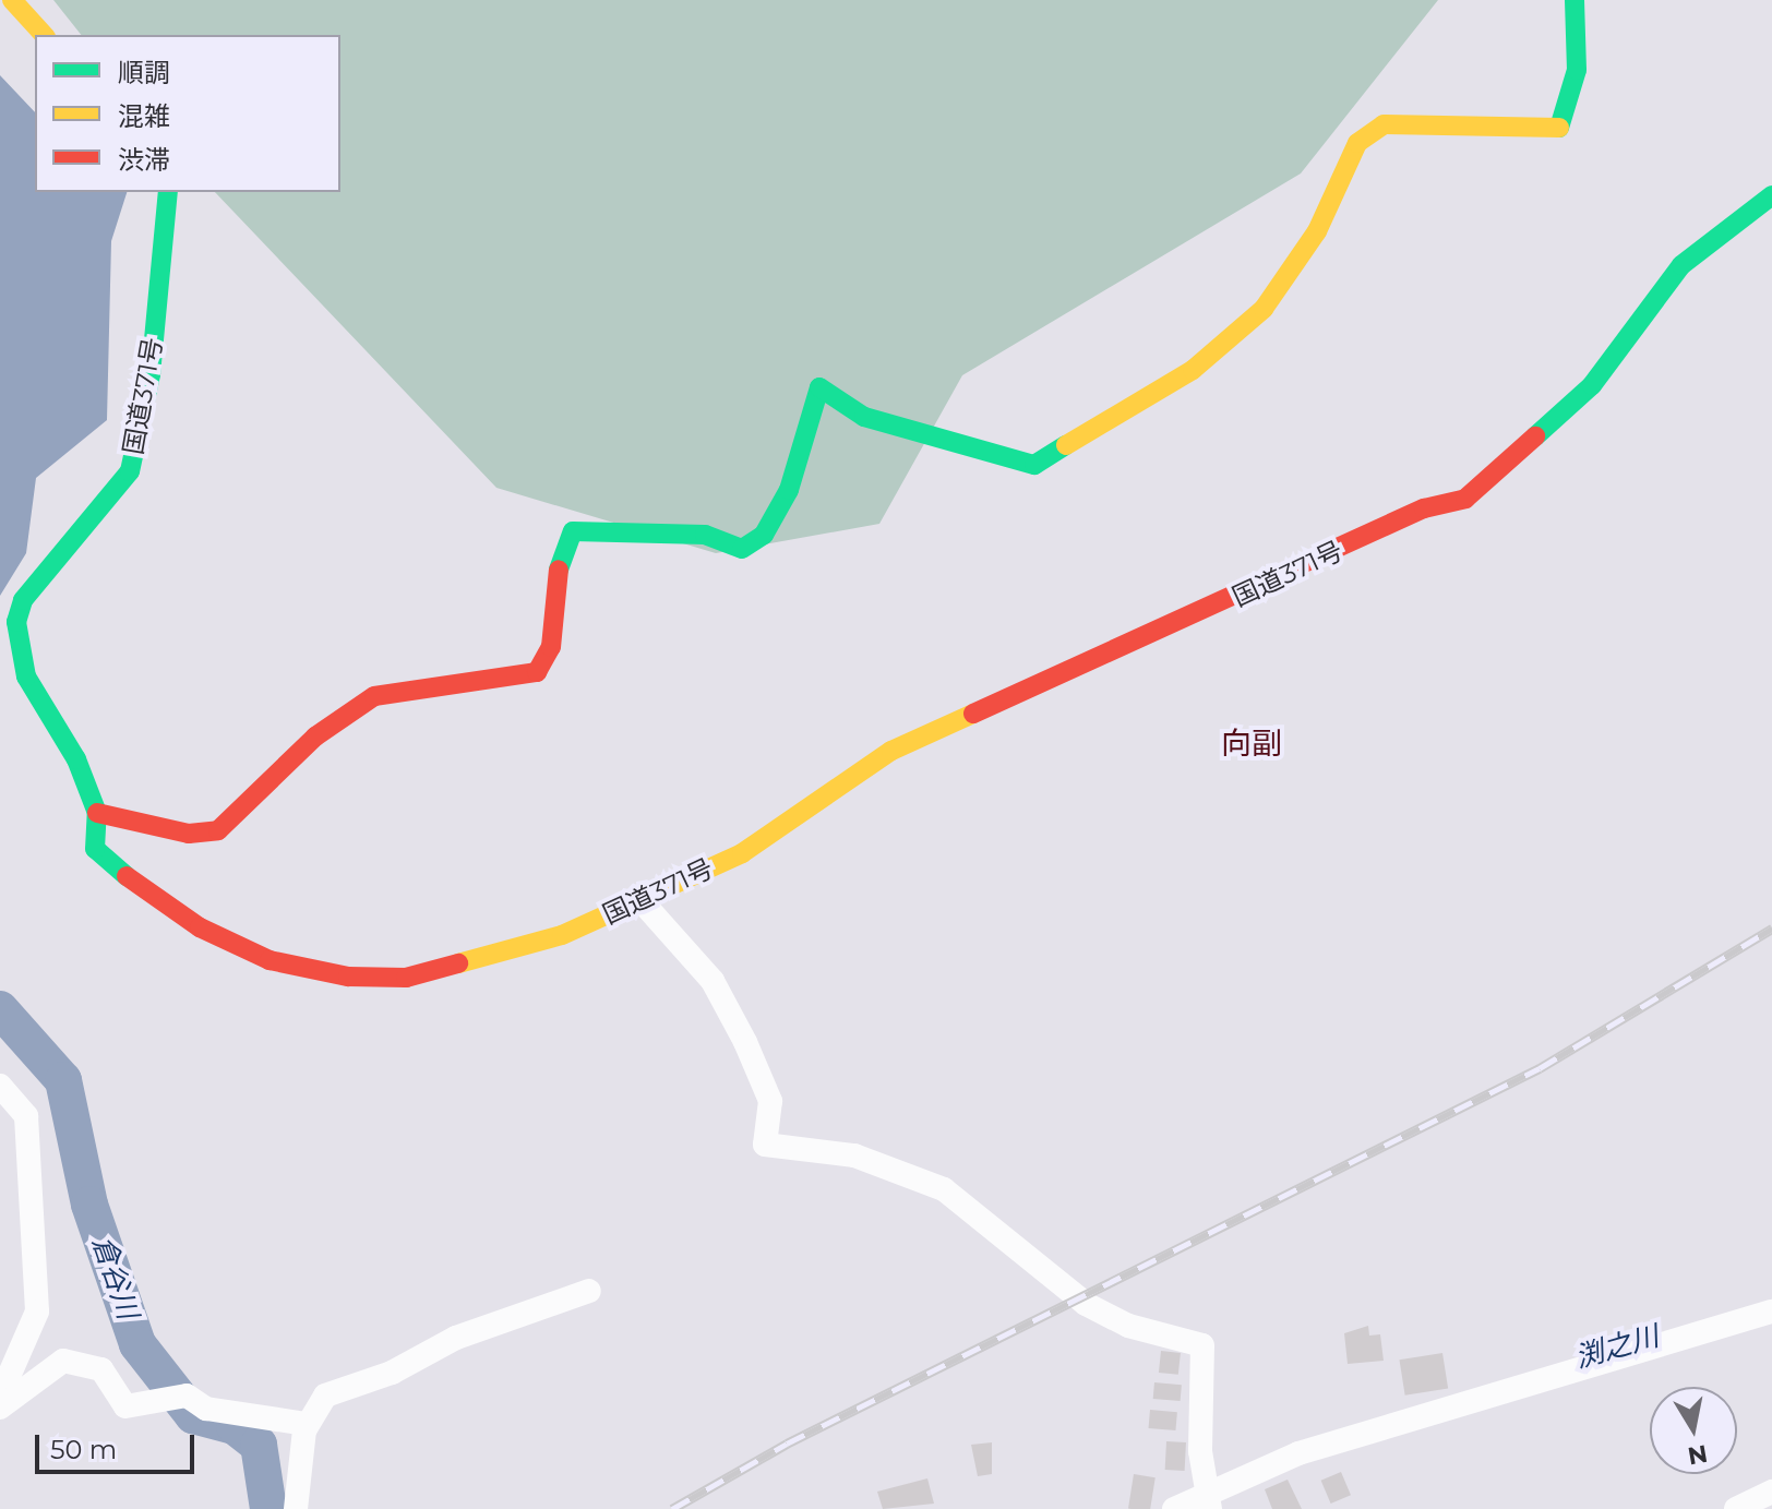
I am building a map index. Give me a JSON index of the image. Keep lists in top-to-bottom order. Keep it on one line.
{"streets":{"main road":["国道371号"]},"districts":["向副"],"water":["倉谷川","渕之川"],"legend":["順調","混雑","渋滞"],"scale_bar":"50 m","north":"bottom"}
